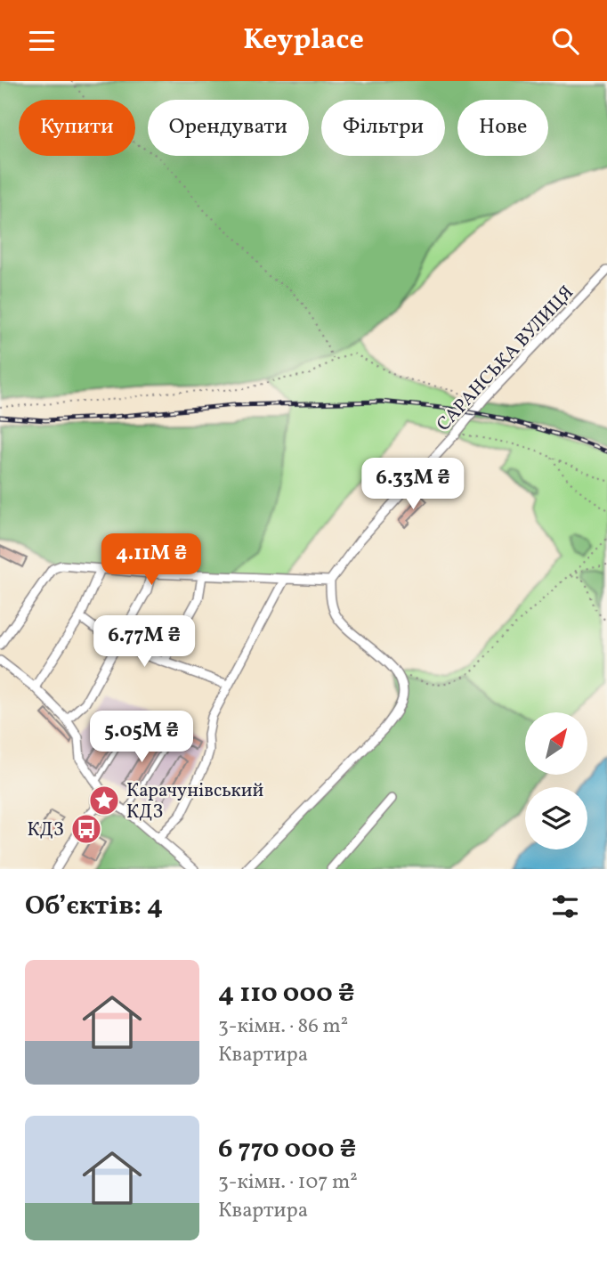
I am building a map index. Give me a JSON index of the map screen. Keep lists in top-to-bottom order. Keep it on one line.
{"streets":{"street":["САРАНСЬКА ВУЛИЦЯ"]},"places":{"place":["Карачунівський КДЗ"],"bus stop":["КДЗ"]},"north":"top right","page":{"header":"Keyplace","chip":["Купити","Орендувати","Фільтри","Нове"],"price":["6.33M ₴","4.11M ₴","6.77M ₴","5.05M ₴"],"heading":"Об’єктів: 4","list":[{"name":"4 110 000 ₴","note":"3-кімн. · 86 m² · Квартира"},{"name":"6 770 000 ₴","note":"3-кімн. · 107 m² · Квартира"}]}}
